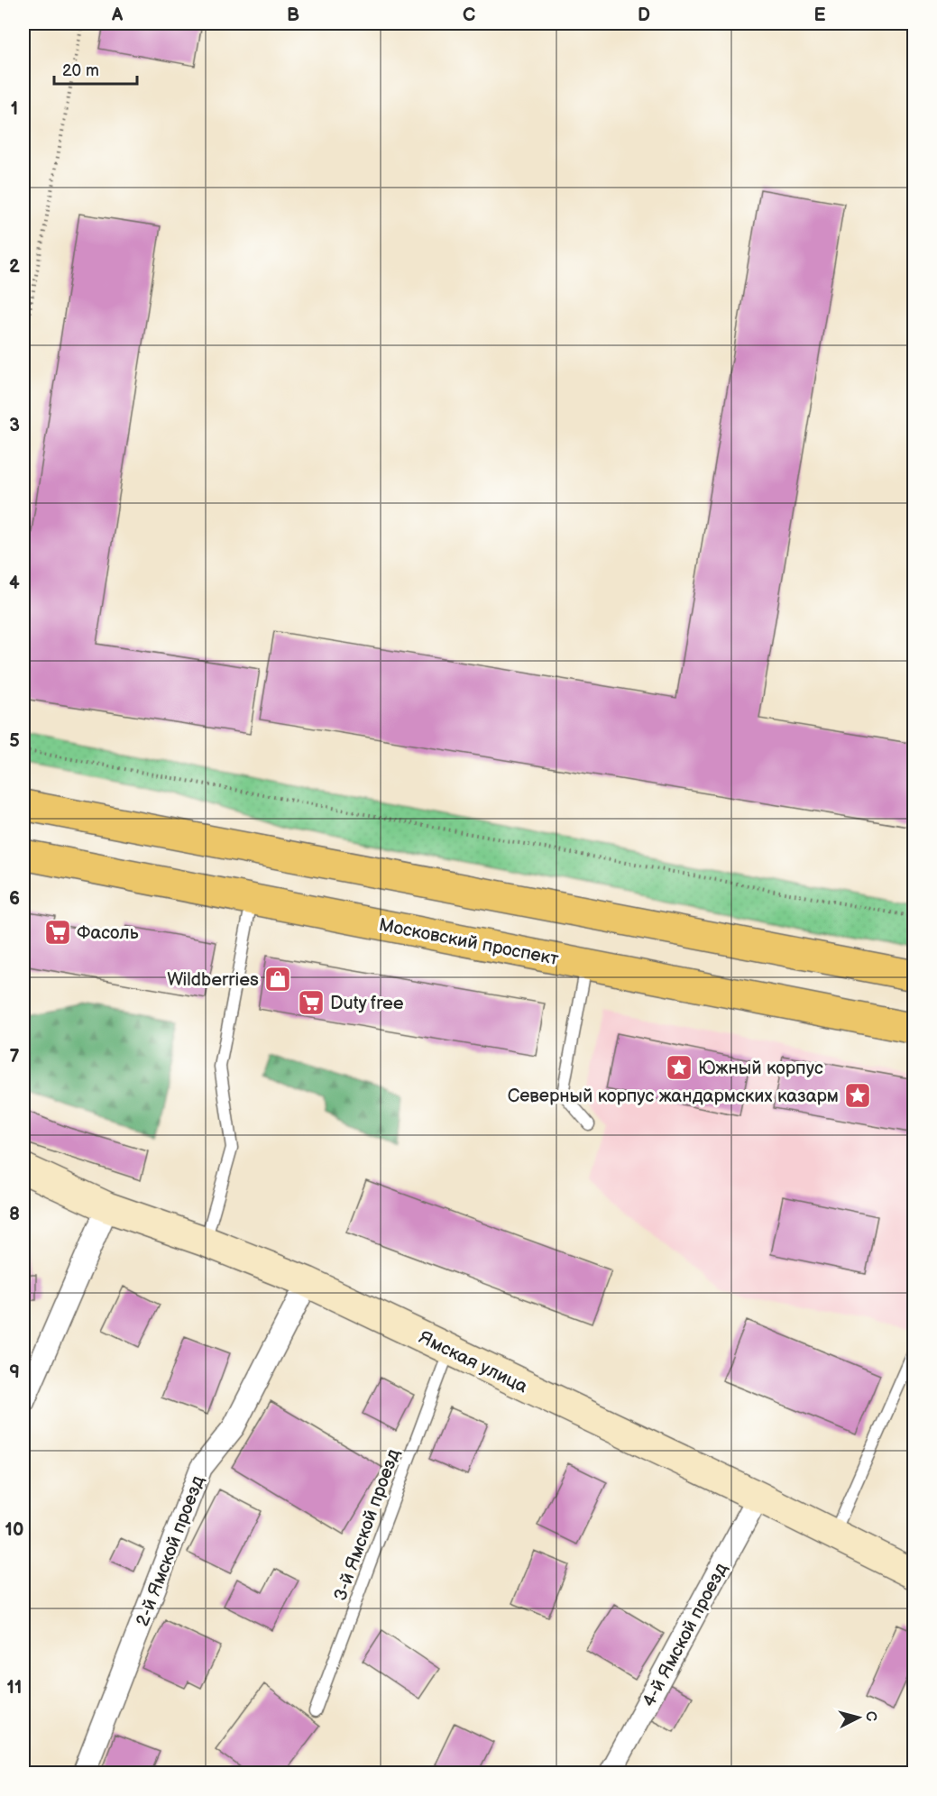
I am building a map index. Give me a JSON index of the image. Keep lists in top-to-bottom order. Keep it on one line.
{"streets":{"main road":["Московский проспект","Ямская улица"],"street":["2-й Ямской проезд","4-й Ямской проезд"],"lane":["3-й Ямской проезд"]},"crossings":[["Ямская улица","3-й Ямской проезд"],["Ямская улица","2-й Ямской проезд"],["Ямская улица","4-й Ямской проезд"]],"places":{"supermarket":["Фасоль","Duty free"],"shop":["Wildberries"],"place":["Южный корпус","Северный корпус жандармских казарм"]},"scale_bar":"20 m","north":"right","grid":{"columns":["A","B","C","D","E"],"rows":["1","2","3","4","5","6","7","8","9","10","11"]}}
